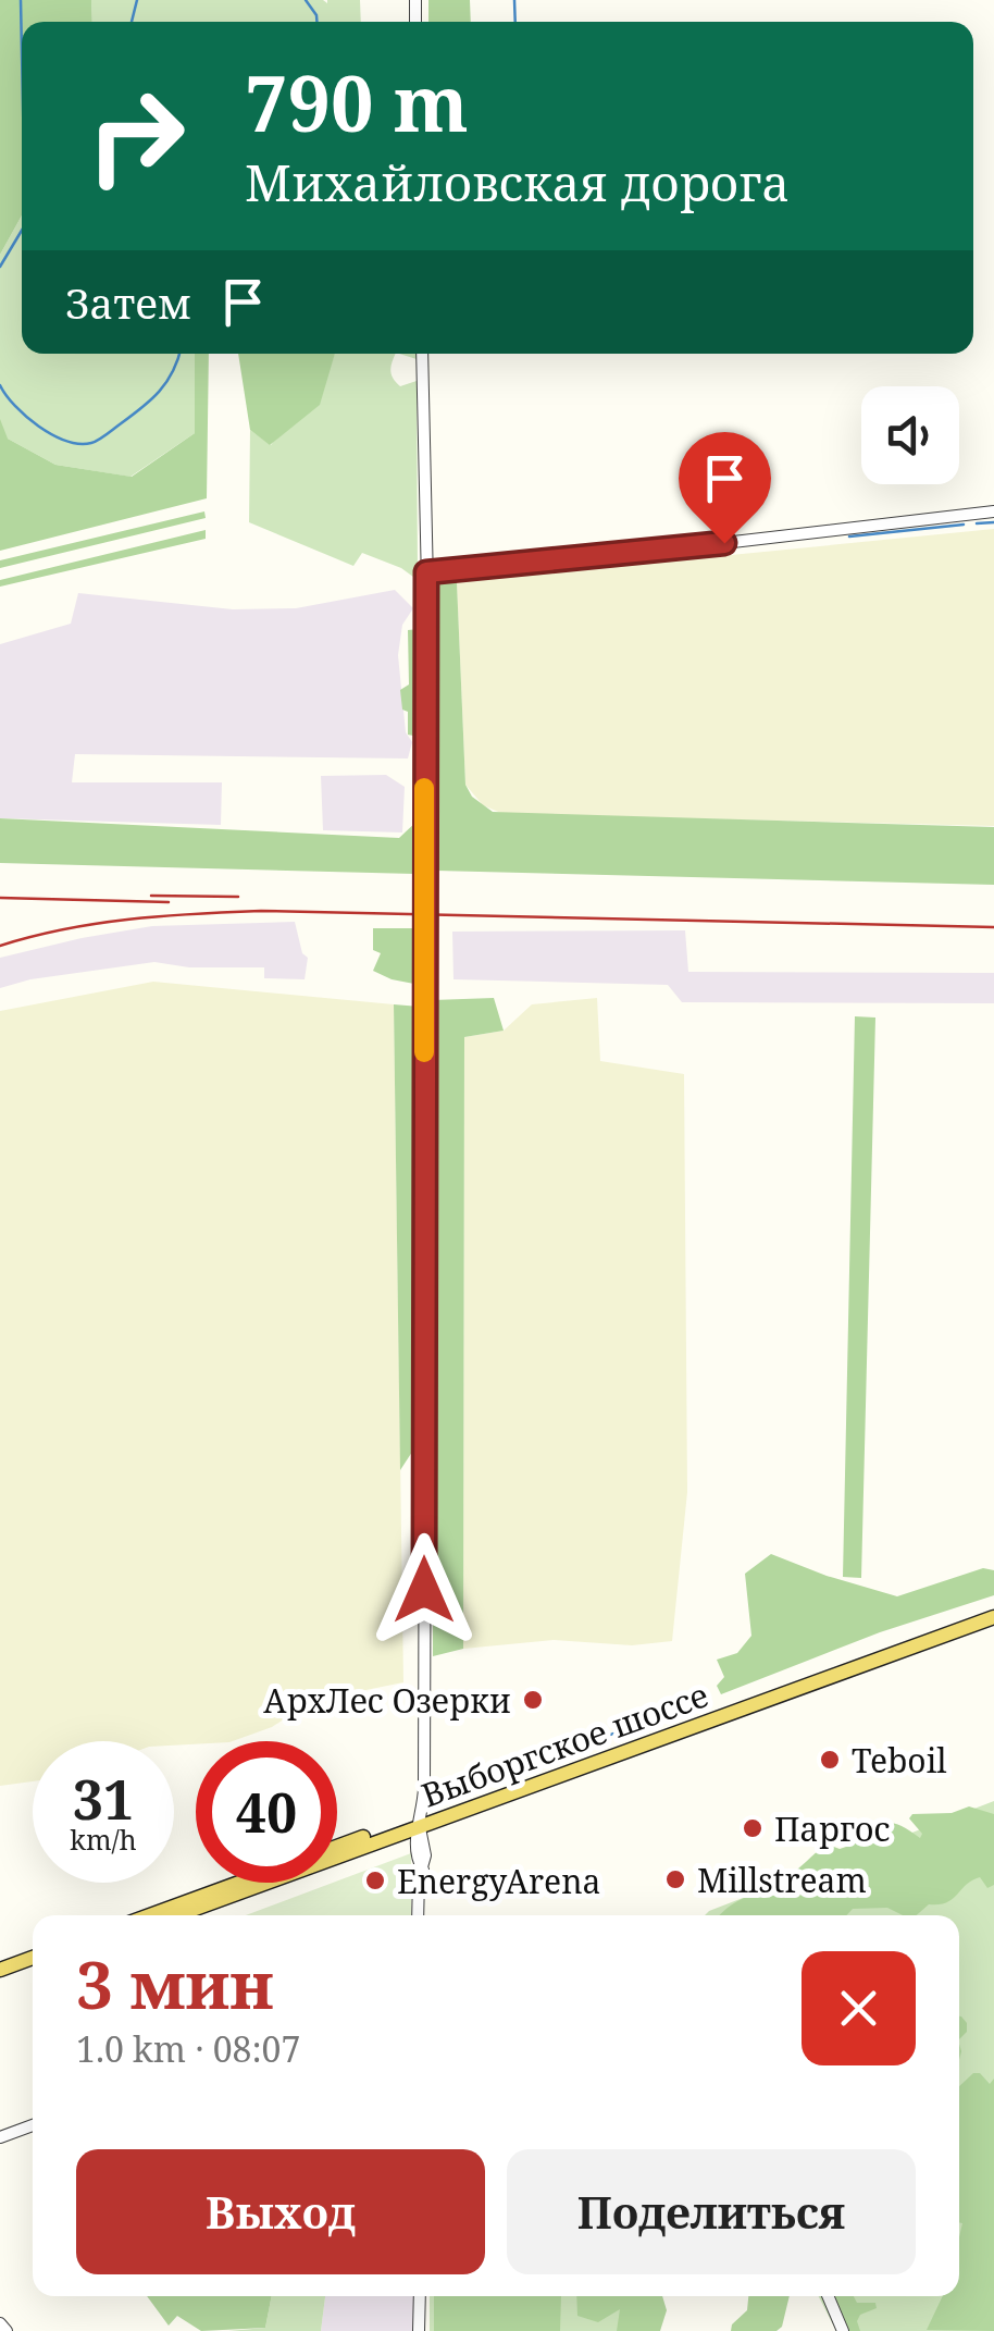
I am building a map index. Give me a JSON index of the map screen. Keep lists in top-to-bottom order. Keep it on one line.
{"streets":{"main road":["Выборгское шоссе"]},"places":["АрхЛес Озерки","Teboil","Паргос","Millstream","EnergyArena"],"page":{"turn":["790 m","Михайловская дорога"],"then":"Затем","speed":"31 km/h","limit":"40","heading":["3 мин","1.0 km · 08:07"],"buttons":["Выход","Поделиться"]}}
